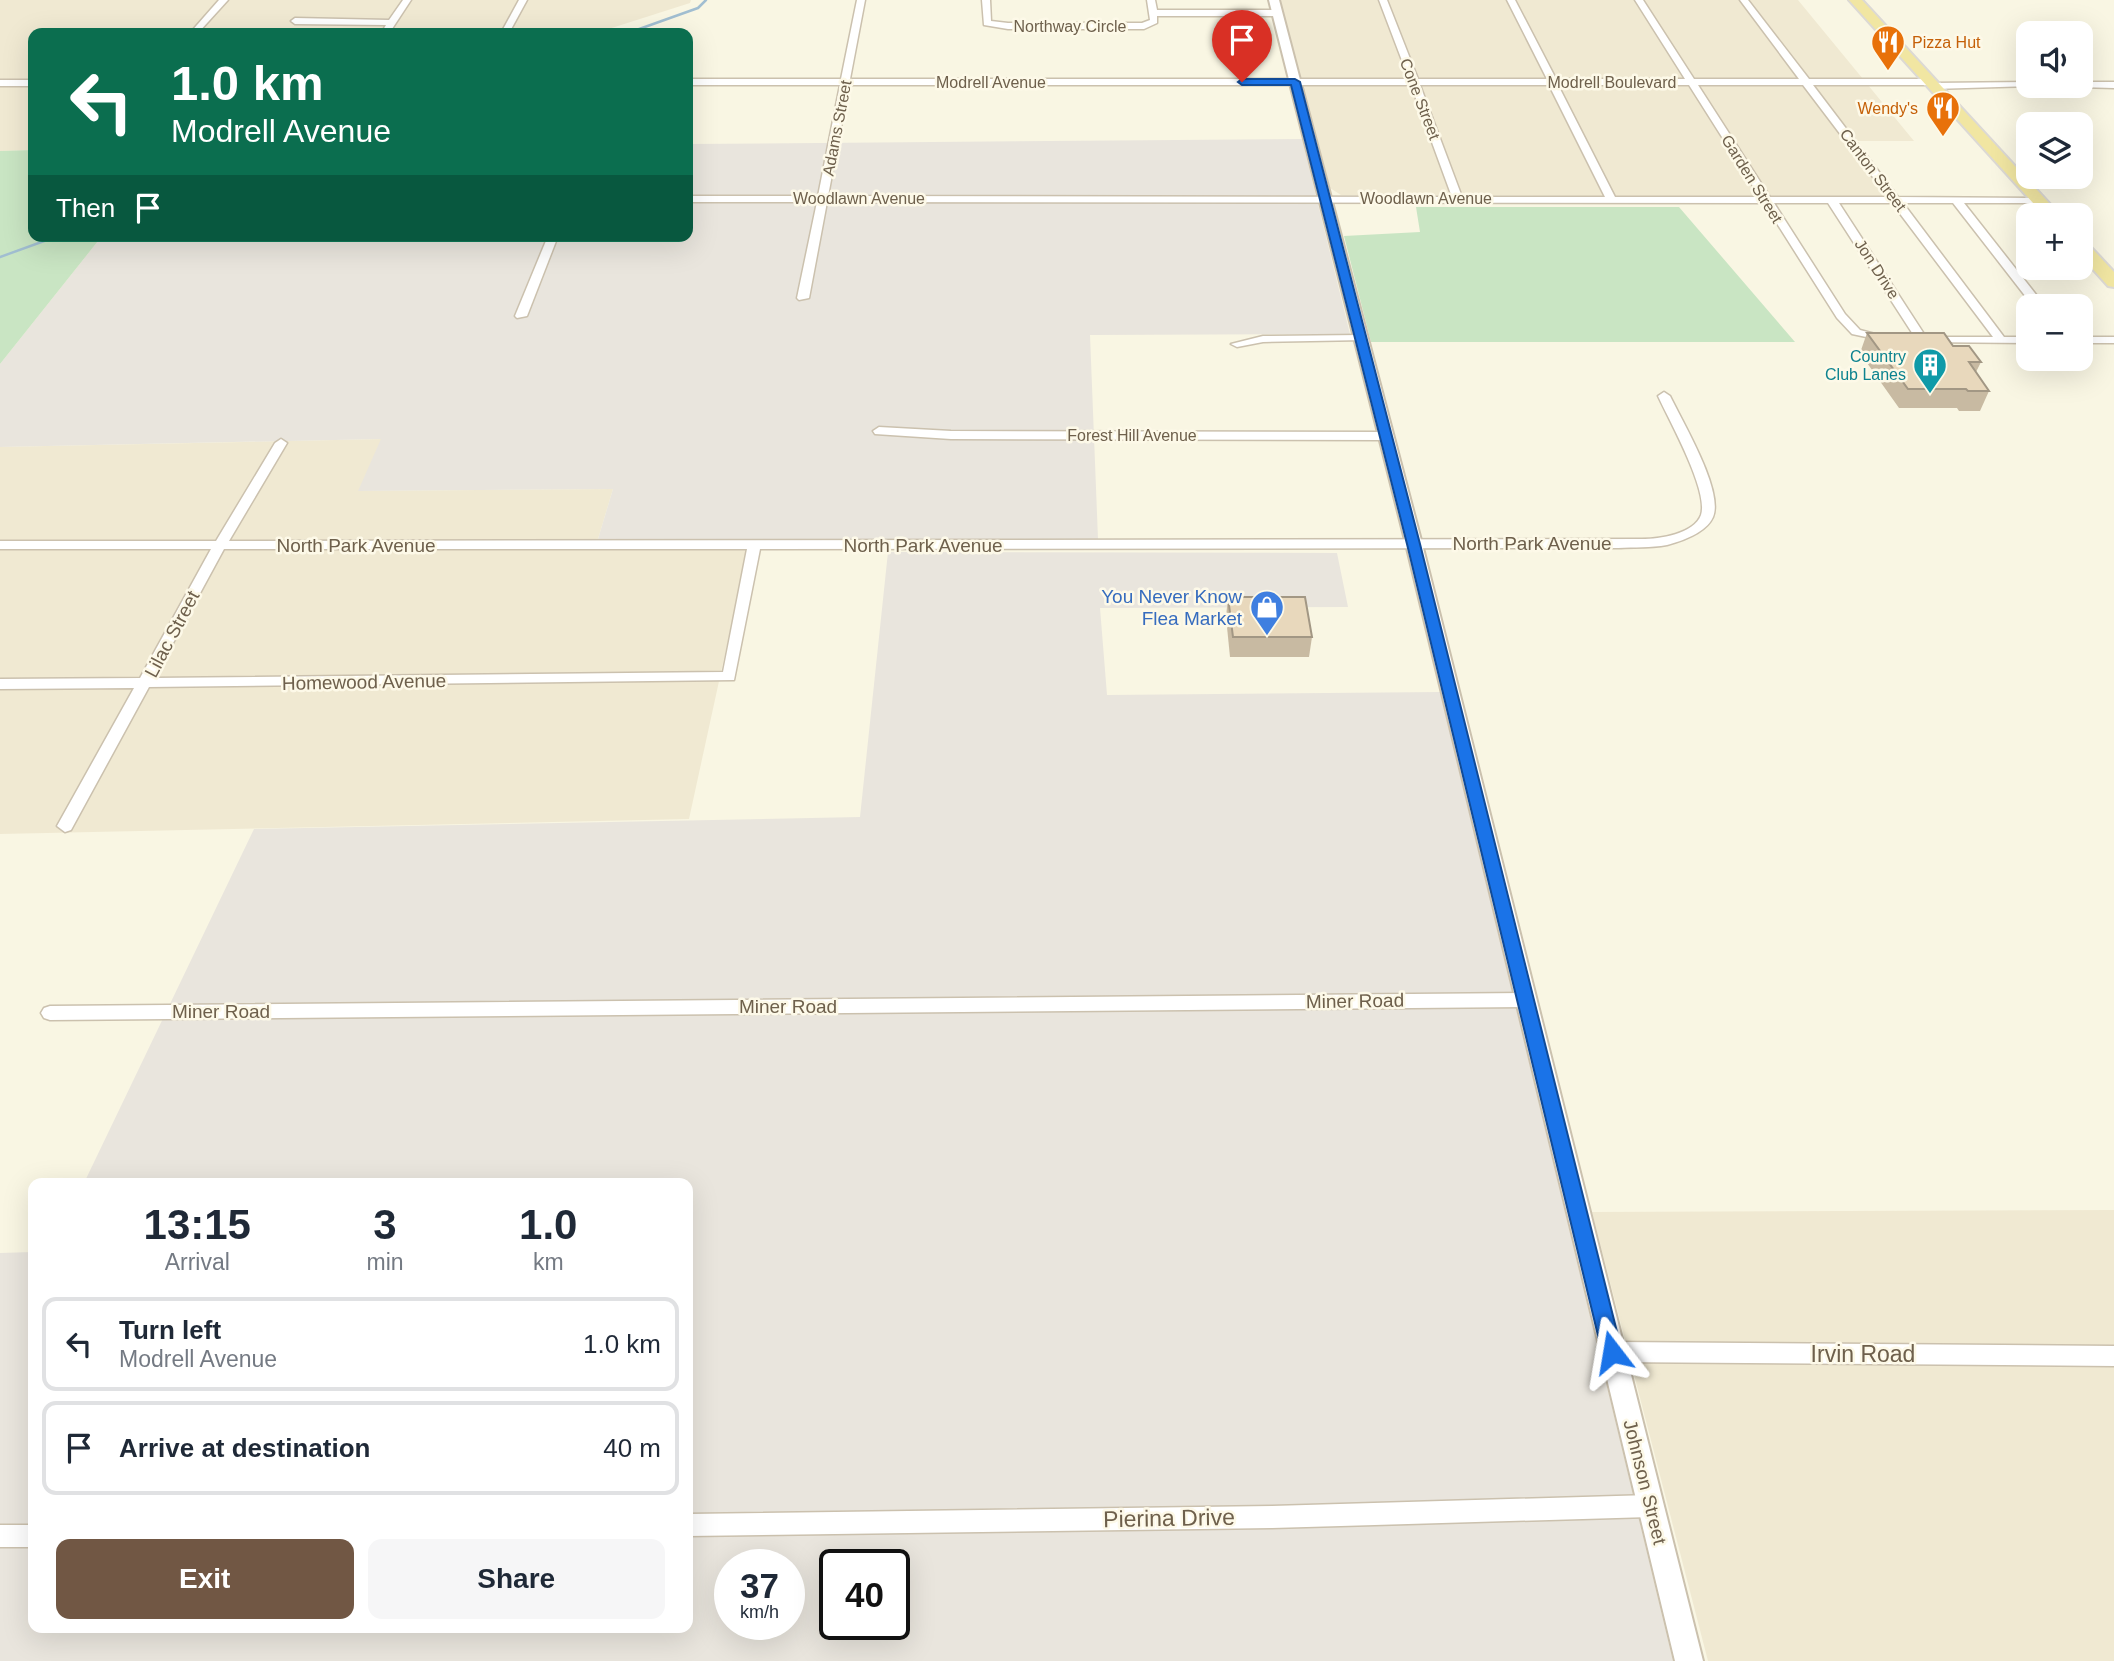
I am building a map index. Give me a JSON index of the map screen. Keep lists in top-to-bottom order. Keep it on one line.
{"streets":{"street":["Northway Circle","Modrell Avenue","Modrell Boulevard","Cone Street","Adams Street","Canton Street","Garden Street","Woodlawn Avenue","Jon Drive","Forest Hill Avenue","North Park Avenue","Lilac Street","Homewood Avenue","Miner Road","Irvin Road","Johnson Street","Pierina Drive"]},"crossings":[["Modrell Avenue","Modrell Boulevard"],["Modrell Avenue","Adams Street"],["Modrell Avenue","Johnson Street"],["Modrell Boulevard","Cone Street"],["Modrell Boulevard","Canton Street"],["Modrell Boulevard","Garden Street"],["Modrell Boulevard","Johnson Street"],["Cone Street","Woodlawn Avenue"],["Adams Street","Woodlawn Avenue"],["Canton Street","Woodlawn Avenue"],["Garden Street","Woodlawn Avenue"],["Garden Street","Jon Drive"],["Woodlawn Avenue","Jon Drive"],["Woodlawn Avenue","Johnson Street"],["Forest Hill Avenue","Johnson Street"],["North Park Avenue","Lilac Street"],["North Park Avenue","Homewood Avenue"],["North Park Avenue","Johnson Street"],["Lilac Street","Homewood Avenue"],["Miner Road","Johnson Street"],["Irvin Road","Johnson Street"],["Johnson Street","Pierina Drive"]],"places":{"restaurant":["Pizza Hut","Wendy's"],"building":["Country Club Lanes"],"shop":["You Never Know Flea Market"]},"page":{"map_buttons":["+","−"],"turn":["1.0 km","Modrell Avenue"],"then":"Then","eta":["13:15","Arrival","3","min","1.0","km"],"list":[{"name":"Turn left","note":"Modrell Avenue","value":"1.0 km"},{"name":"Arrive at destination","value":"40 m"}],"buttons":["Exit","Share"],"speed":"37 km/h","limit":"40"}}
